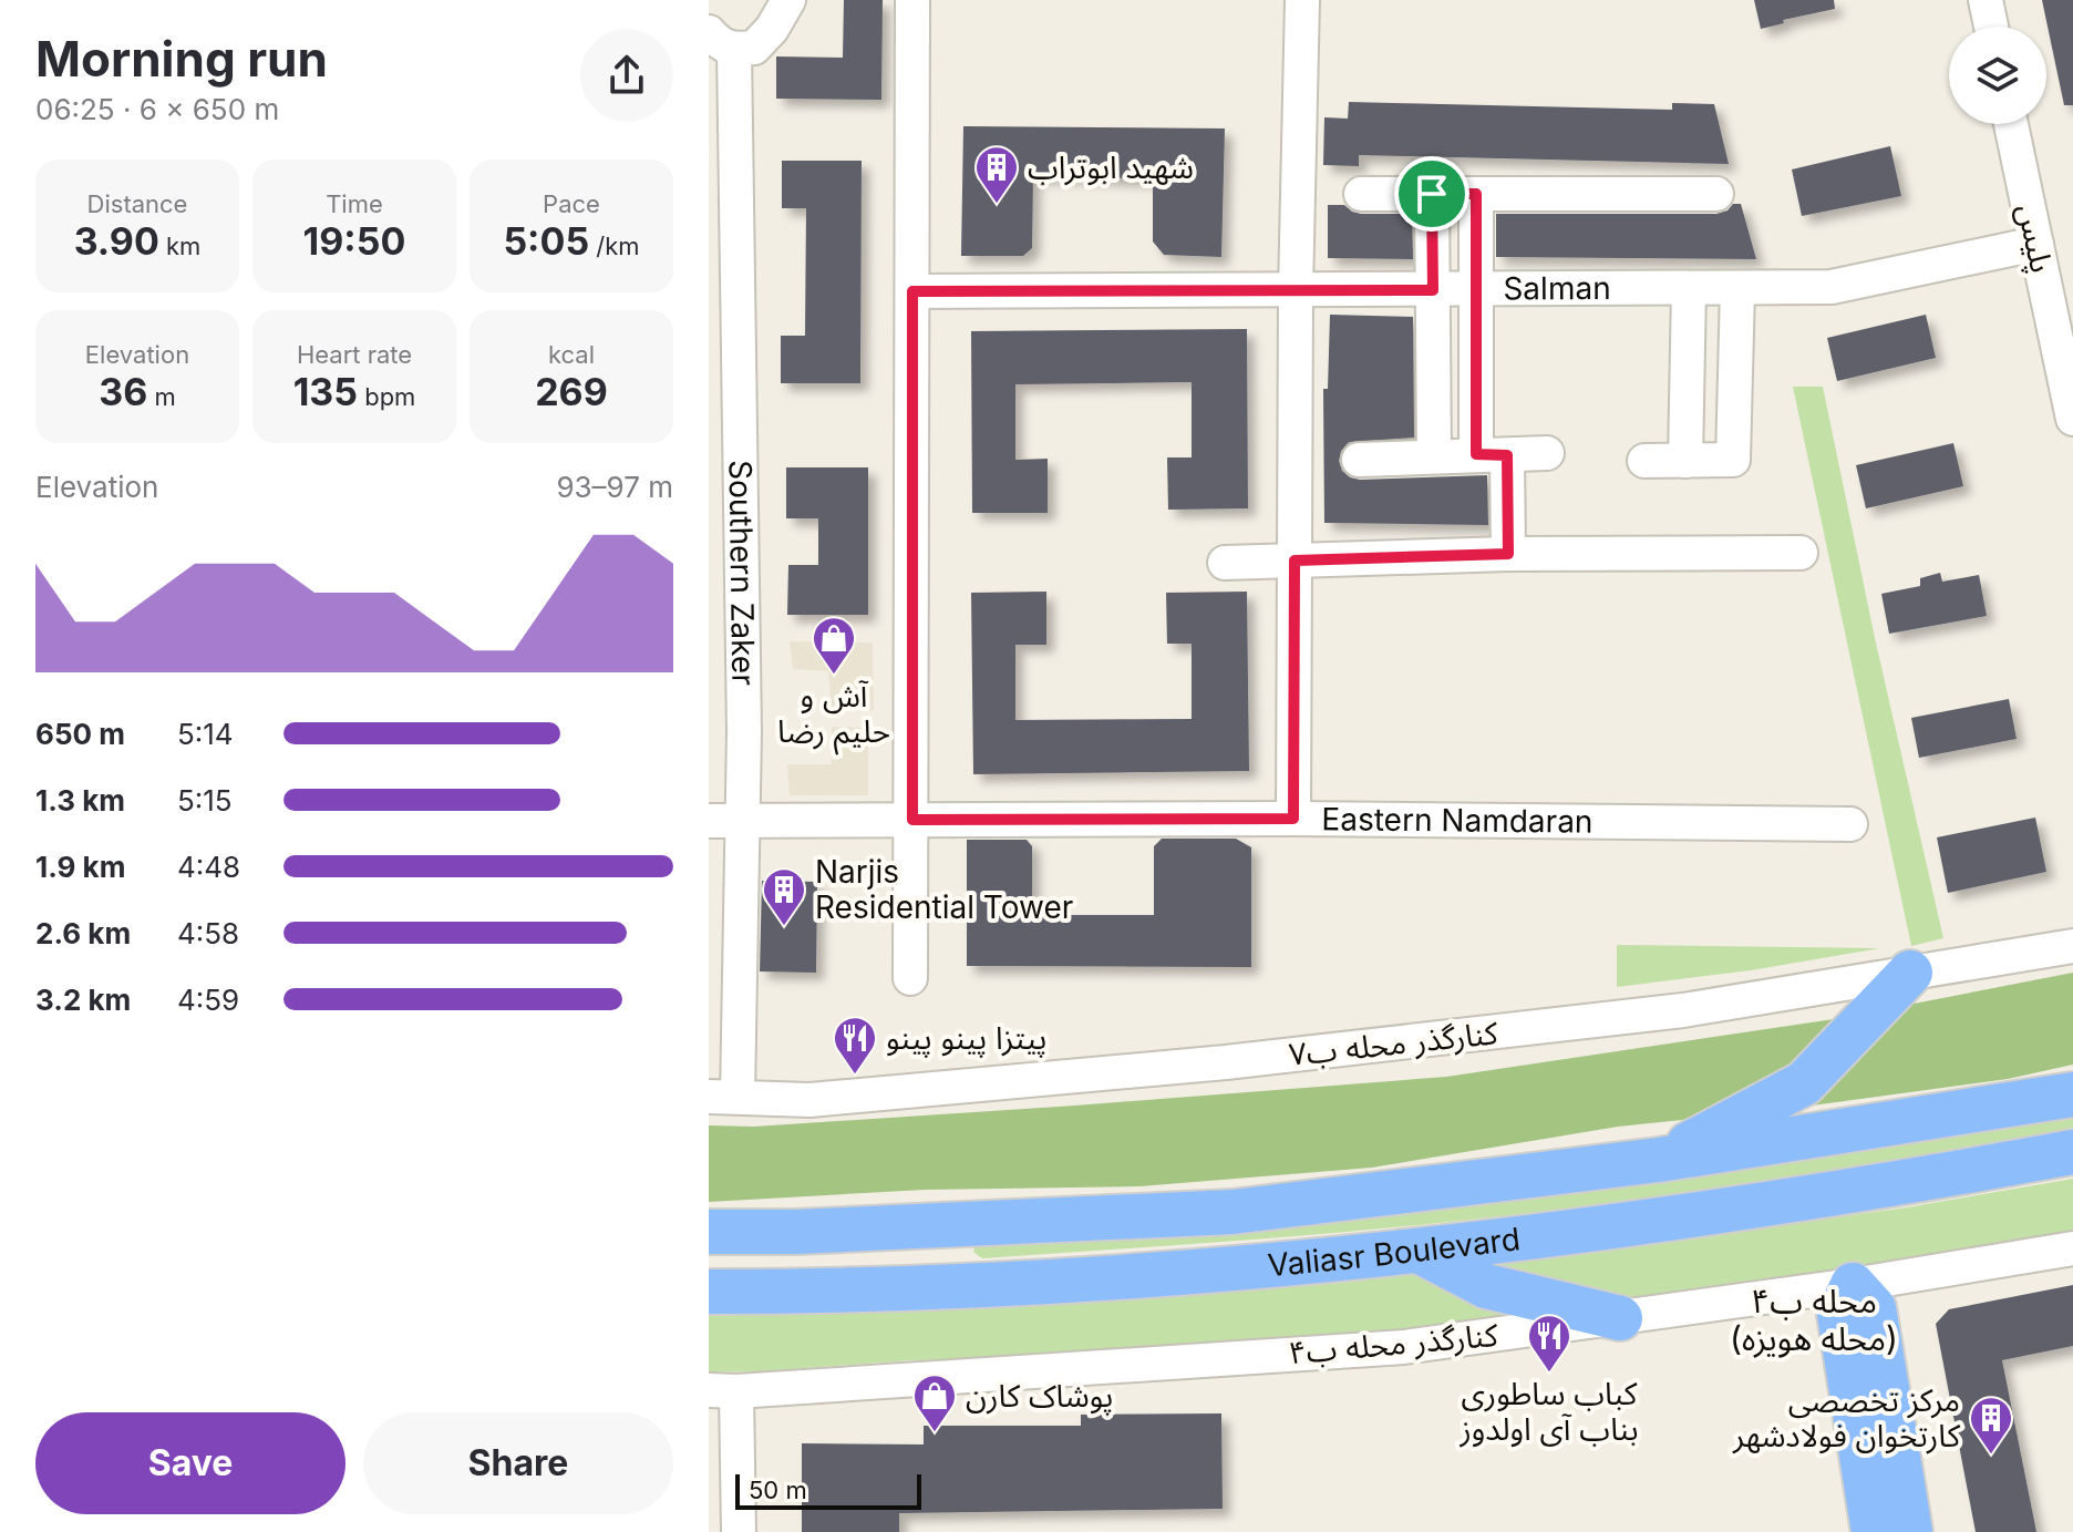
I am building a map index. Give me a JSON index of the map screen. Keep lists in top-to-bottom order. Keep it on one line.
{"streets":{"main road":["Valiasr Boulevard"],"street":["پلیس","Salman","Southern Zaker","Eastern Namdaran","کنارگذر محله ب۷","کنارگذر محله ب۴"]},"crossings":[["پلیس","Salman"],["Southern Zaker","Eastern Namdaran"],["Southern Zaker","کنارگذر محله ب۷"]],"districts":["محله ب۴ (محله هویزه)"],"places":{"building":["شهید ابوتراب","Narjis Residential Tower","مرکز تخصصی کارتخوان فولادشهر"],"shop":["آش و حلیم رضا","پوشاک کارن"],"restaurant":["پیتزا پینو پینو","کباب ساطوری بناب آی اولدوز"]},"scale_bar":"50 m","page":{"heading":["Morning run","06:25 · 6 × 650 m"],"stats":[["Distance","3.90 km"],["Time","19:50"],["Pace","5:05 /km"],["Elevation","36 m"],["Heart rate","135 bpm"],["kcal","269"]],"chart":["Elevation","93–97 m"],"list":[{"name":"650 m","note":"5:14"},{"name":"1.3 km","note":"5:15"},{"name":"1.9 km","note":"4:48"},{"name":"2.6 km","note":"4:58"},{"name":"3.2 km","note":"4:59"}],"buttons":["Save","Share"],"scale":"50 m"}}
